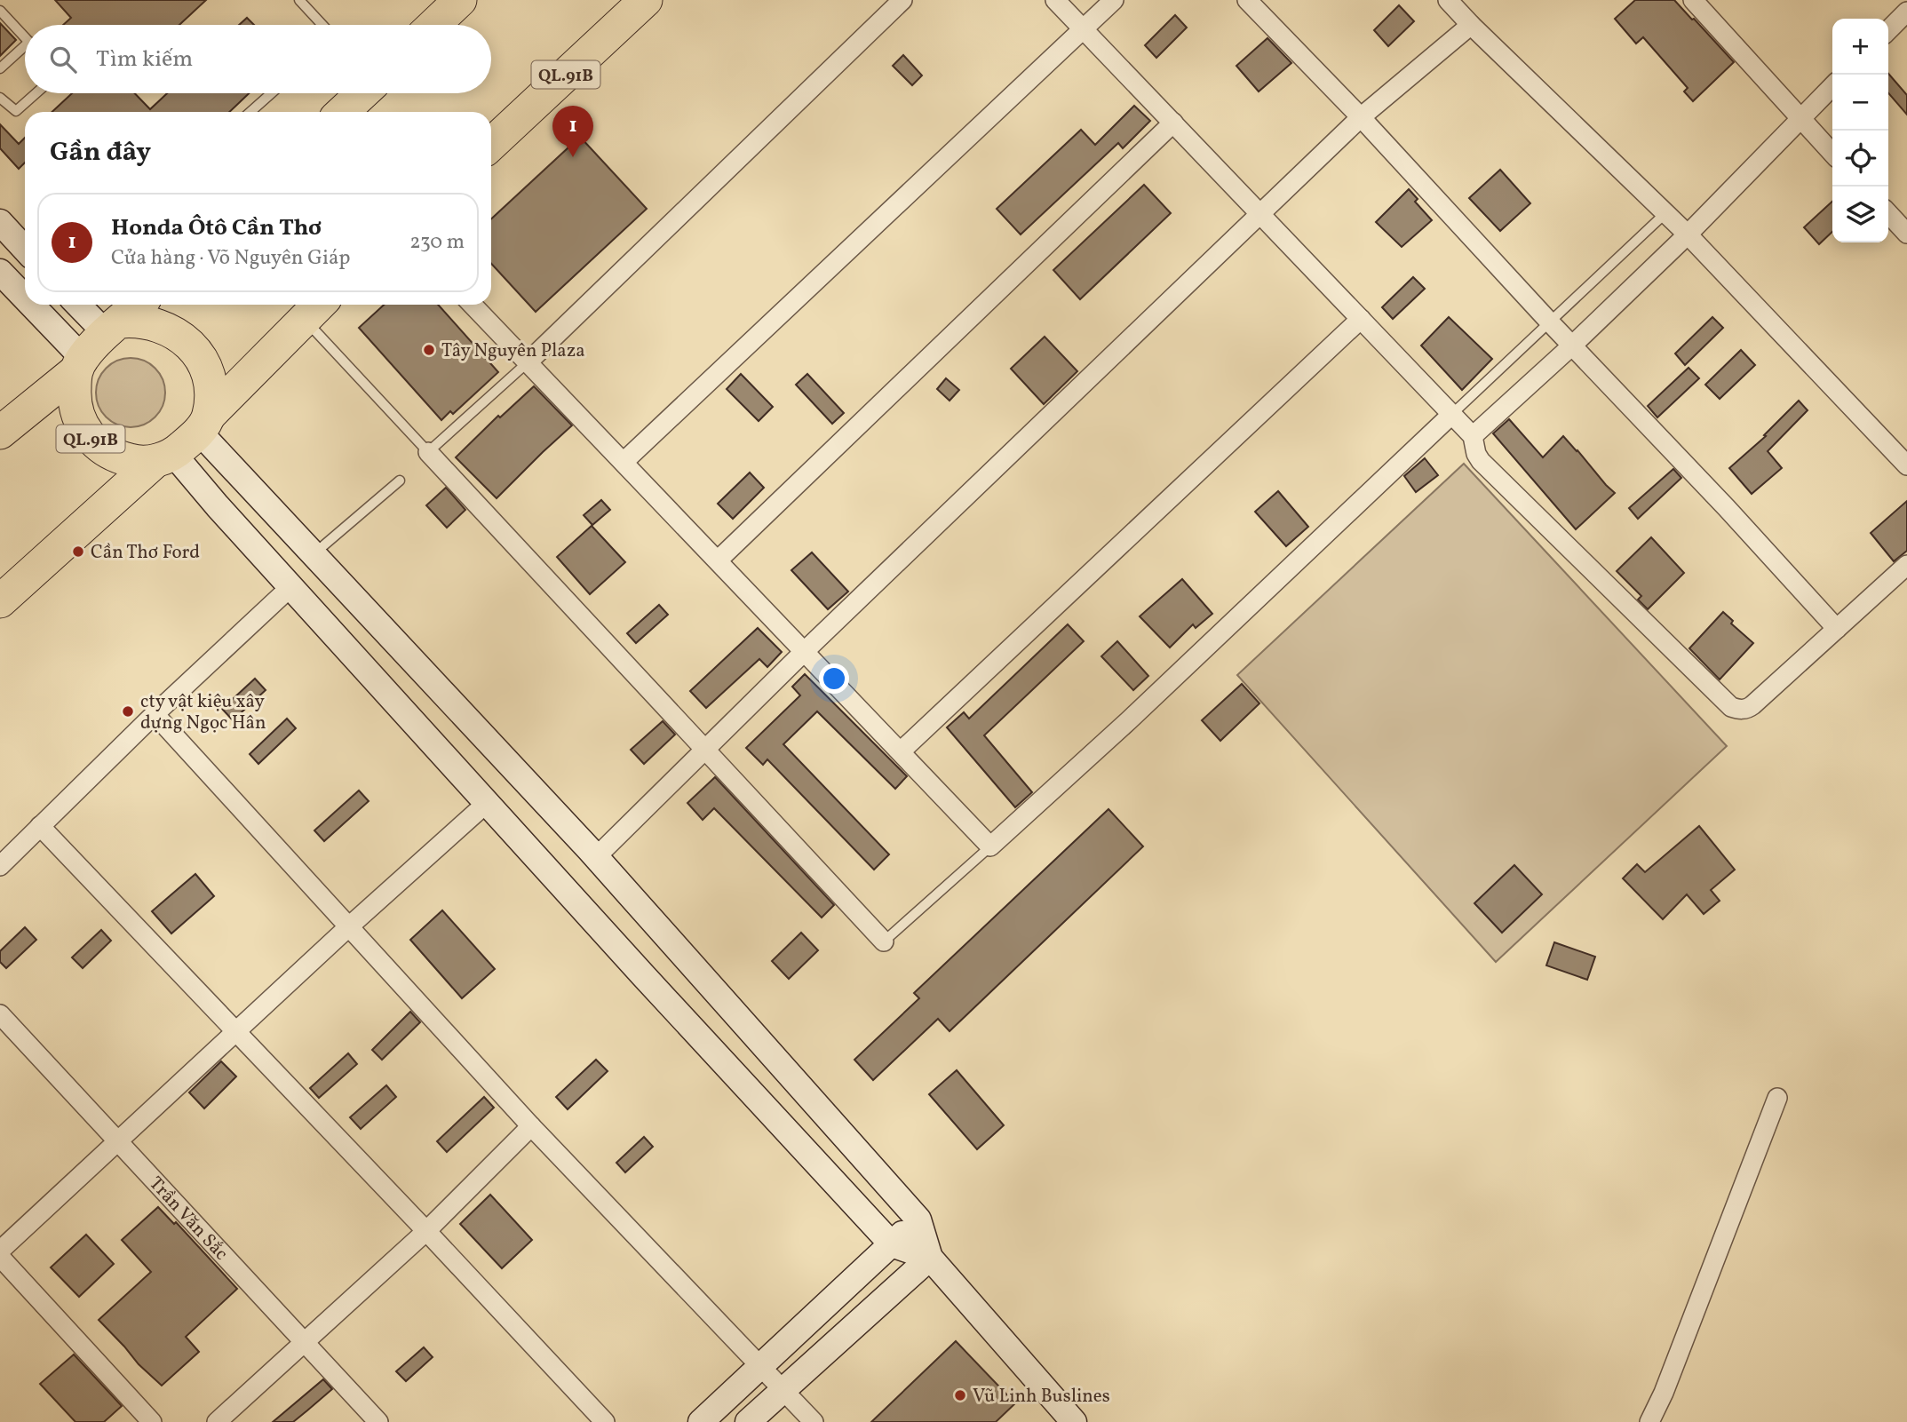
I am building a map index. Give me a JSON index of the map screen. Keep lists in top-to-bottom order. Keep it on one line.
{"streets":{"highway":["QL.91B"],"street":["Trần Văn Sắc"]},"places":["Tây Nguyên Plaza","Cần Thơ Ford","cty vật kiệu xây dựng Ngọc Hân","Vũ Linh Buslines"],"page":{"map_buttons":["+","−"],"search":"Tìm kiếm","pins":"1","heading":"Gần đây","list":[{"mark":"1","name":"Honda Ôtô Cần Thơ","note":"Cửa hàng · Võ Nguyên Giáp","value":"230 m"}]}}
